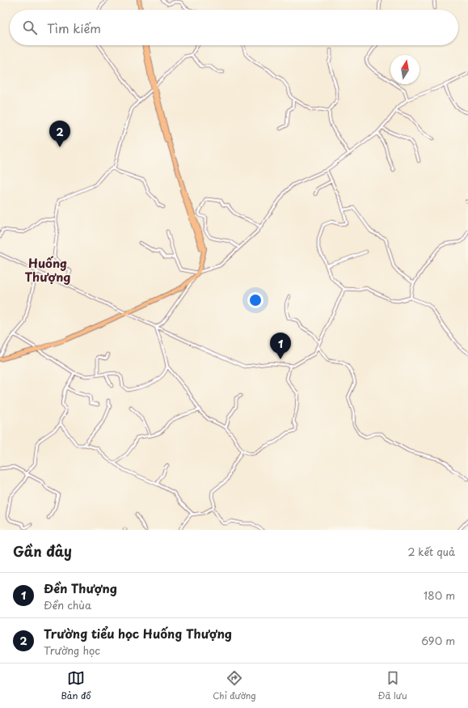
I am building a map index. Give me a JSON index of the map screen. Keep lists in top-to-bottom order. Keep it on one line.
{"districts":["Huống Thượng"],"north":"top","page":{"search":"Tìm kiếm","pins":["2","1"],"heading":["Gần đây","2 kết quả"],"list":[{"mark":"1","name":"Đền Thượng","note":"Đền chùa","value":"180 m"},{"mark":"2","name":"Trường tiểu học Huống Thượng","note":"Trường học","value":"690 m"}],"nav":["Bản đồ","Chỉ đường","Đã lưu"]}}
